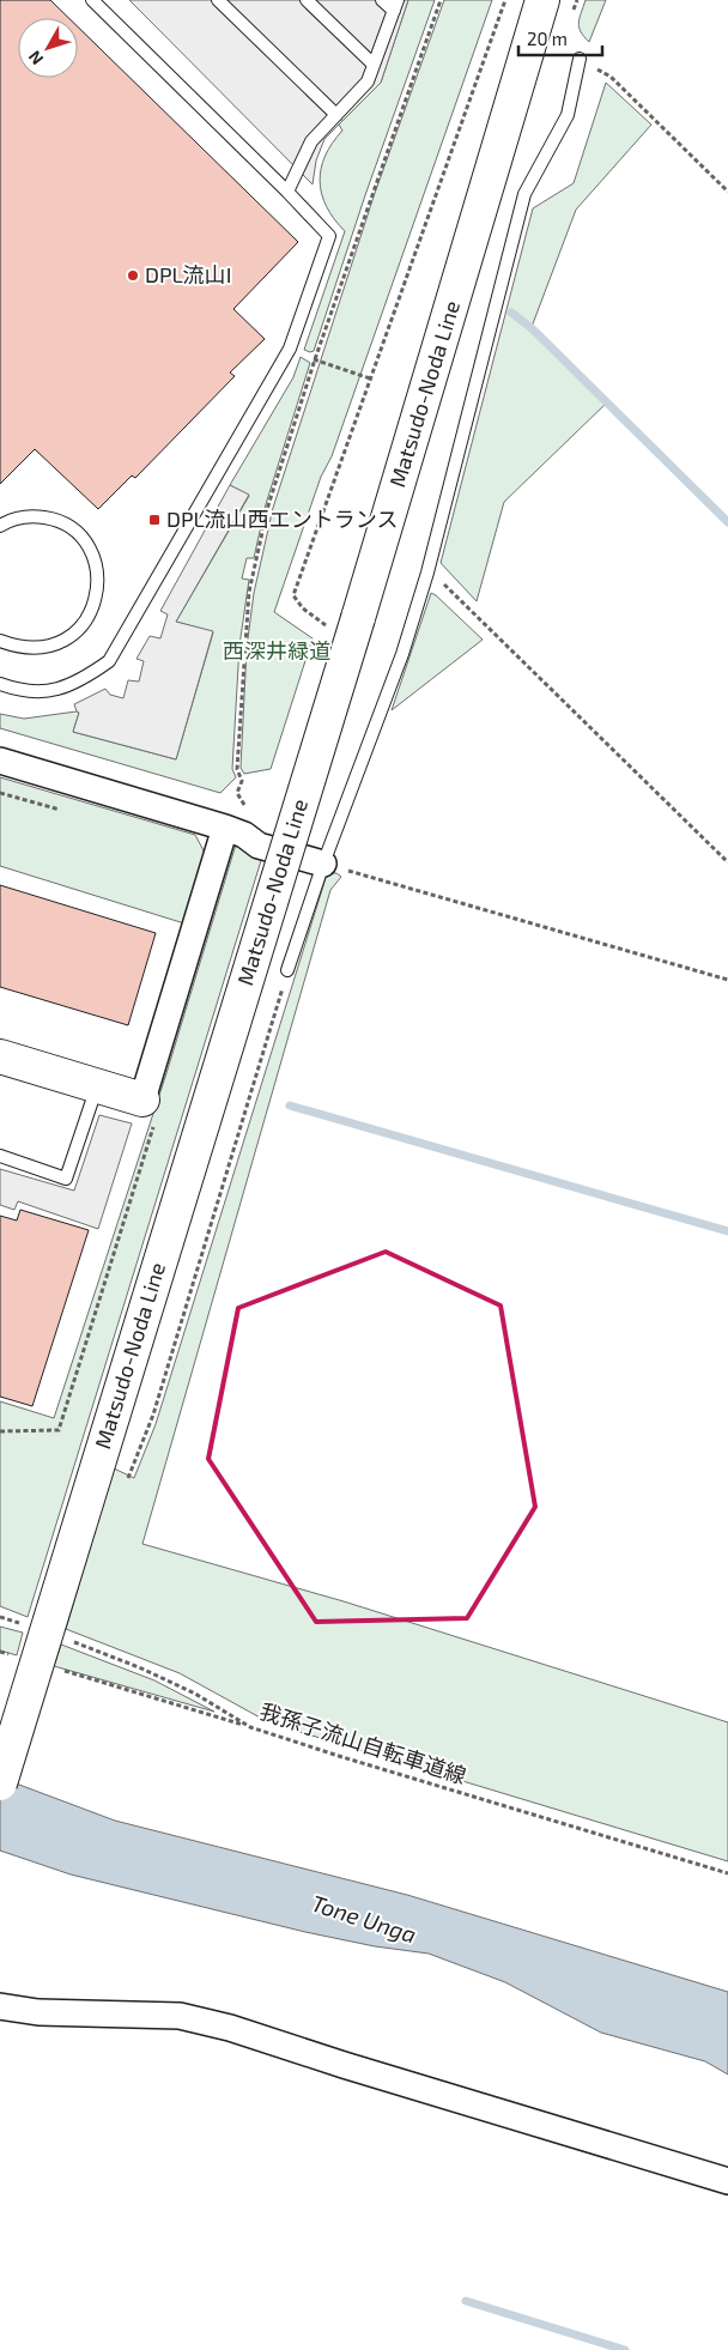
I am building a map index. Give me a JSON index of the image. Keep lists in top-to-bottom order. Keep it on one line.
{"streets":{"main road":["Matsudo-Noda Line"],"path":["我孫子流山自転車道線"]},"water":["Tone Unga"],"parks":["西深井緑道"],"places":{"other":["DPL流山I"],"transit":["DPL流山西エントランス"]},"scale_bar":"20 m","north":"bottom left"}
